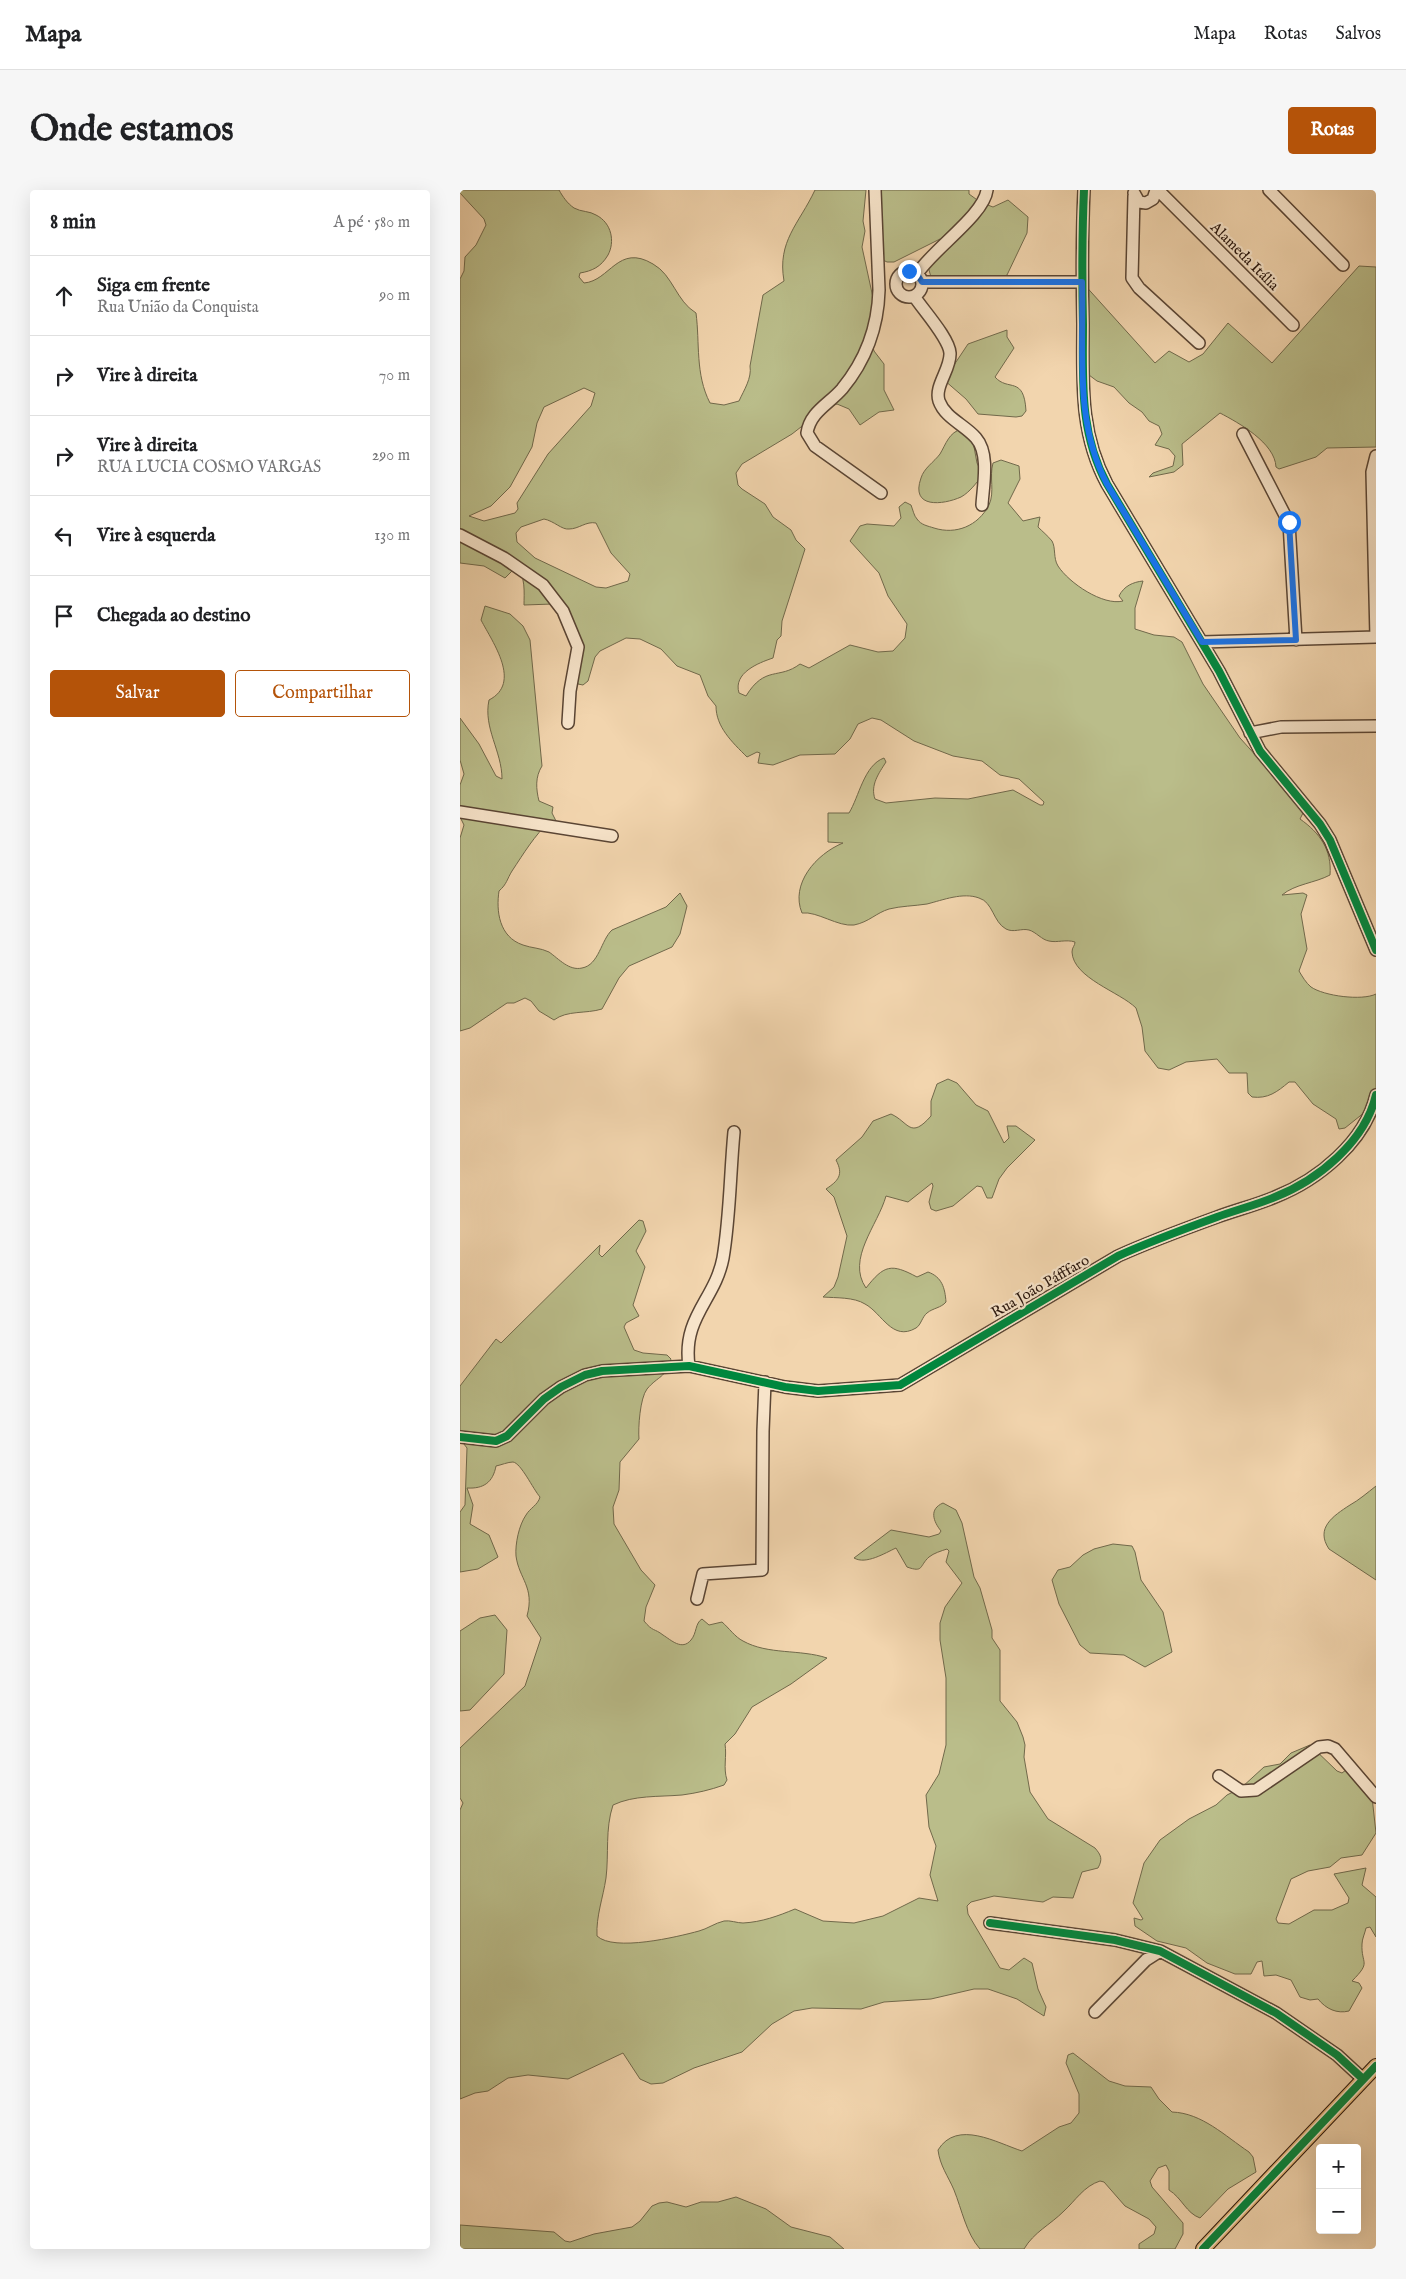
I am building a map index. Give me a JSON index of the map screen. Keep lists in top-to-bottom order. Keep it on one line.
{"streets":{"street":["Alameda Itália","Rua João Páfffaro"]},"page":{"header":"Mapa","nav":["Mapa","Rotas","Salvos"],"buttons":["Rotas",["Salvar","Compartilhar"]],"title":"Onde estamos","heading":["8 min","A pé · 580 m"],"list":[["Siga em frente","Rua União da Conquista","90 m"],["Vire à direita","70 m"],["Vire à direita","RUA LUCIA COSMO VARGAS","290 m"],["Vire à esquerda","130 m"],"Chegada ao destino"],"map_buttons":["+","−"]}}
